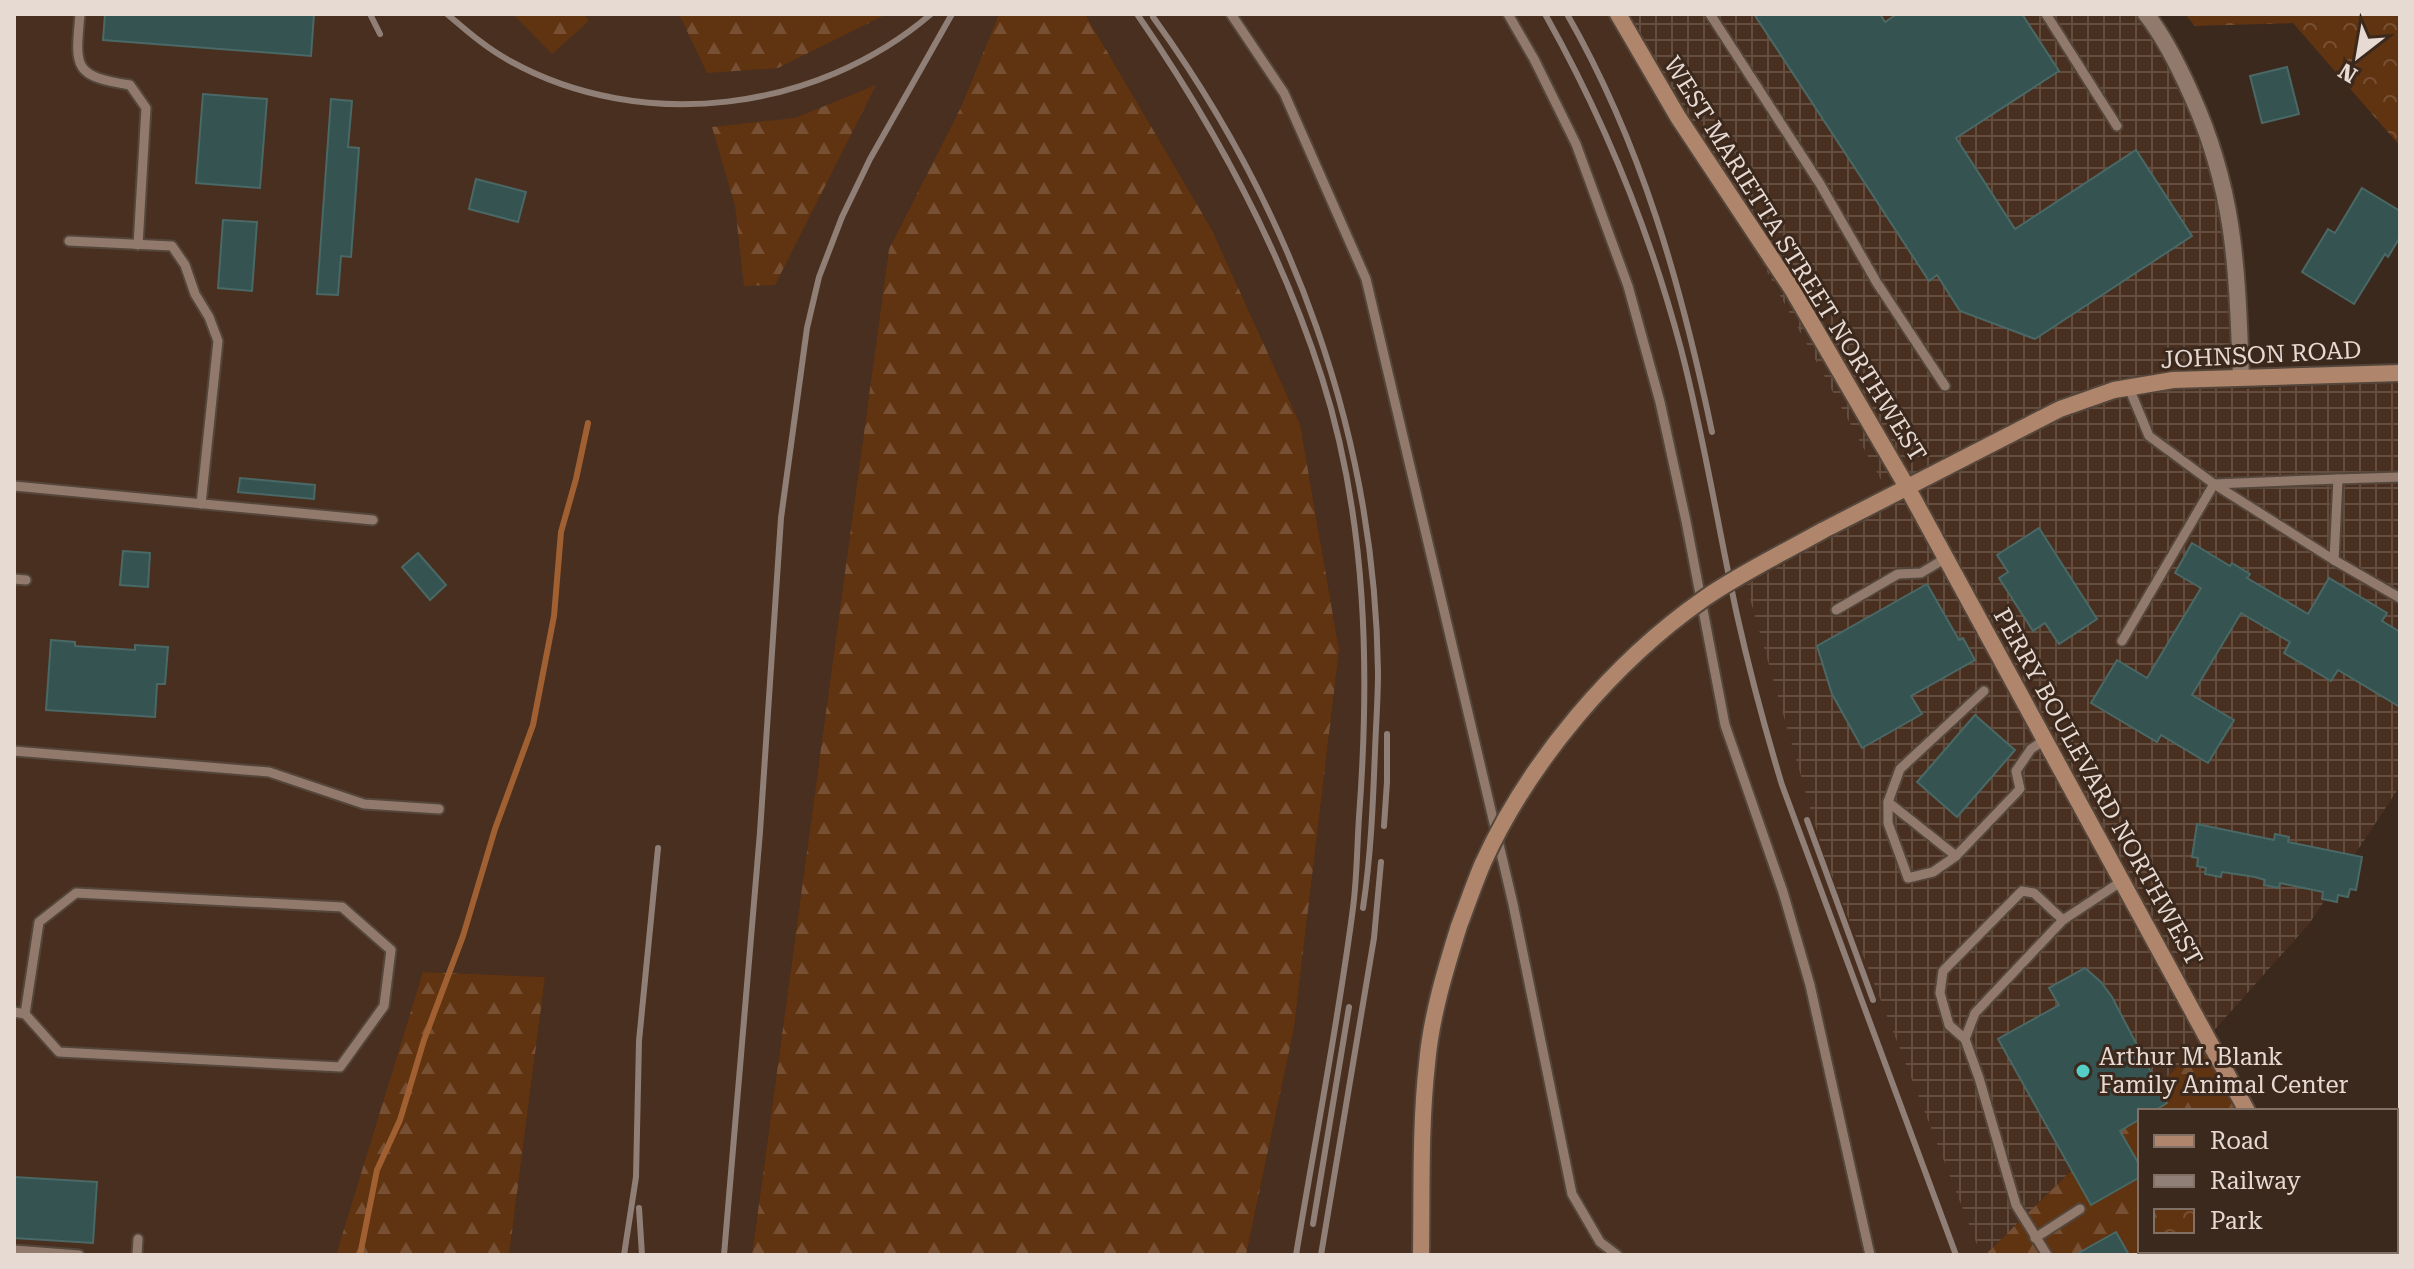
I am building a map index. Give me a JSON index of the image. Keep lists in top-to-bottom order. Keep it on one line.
{"streets":{"street":["WEST MARIETTA STREET NORTHWEST","JOHNSON ROAD","PERRY BOULEVARD NORTHWEST"]},"crossings":[["WEST MARIETTA STREET NORTHWEST","JOHNSON ROAD"],["WEST MARIETTA STREET NORTHWEST","PERRY BOULEVARD NORTHWEST"],["JOHNSON ROAD","PERRY BOULEVARD NORTHWEST"]],"places":["Arthur M. Blank Family Animal Center"],"legend":["Road","Railway","Park"],"north":"bottom left"}
